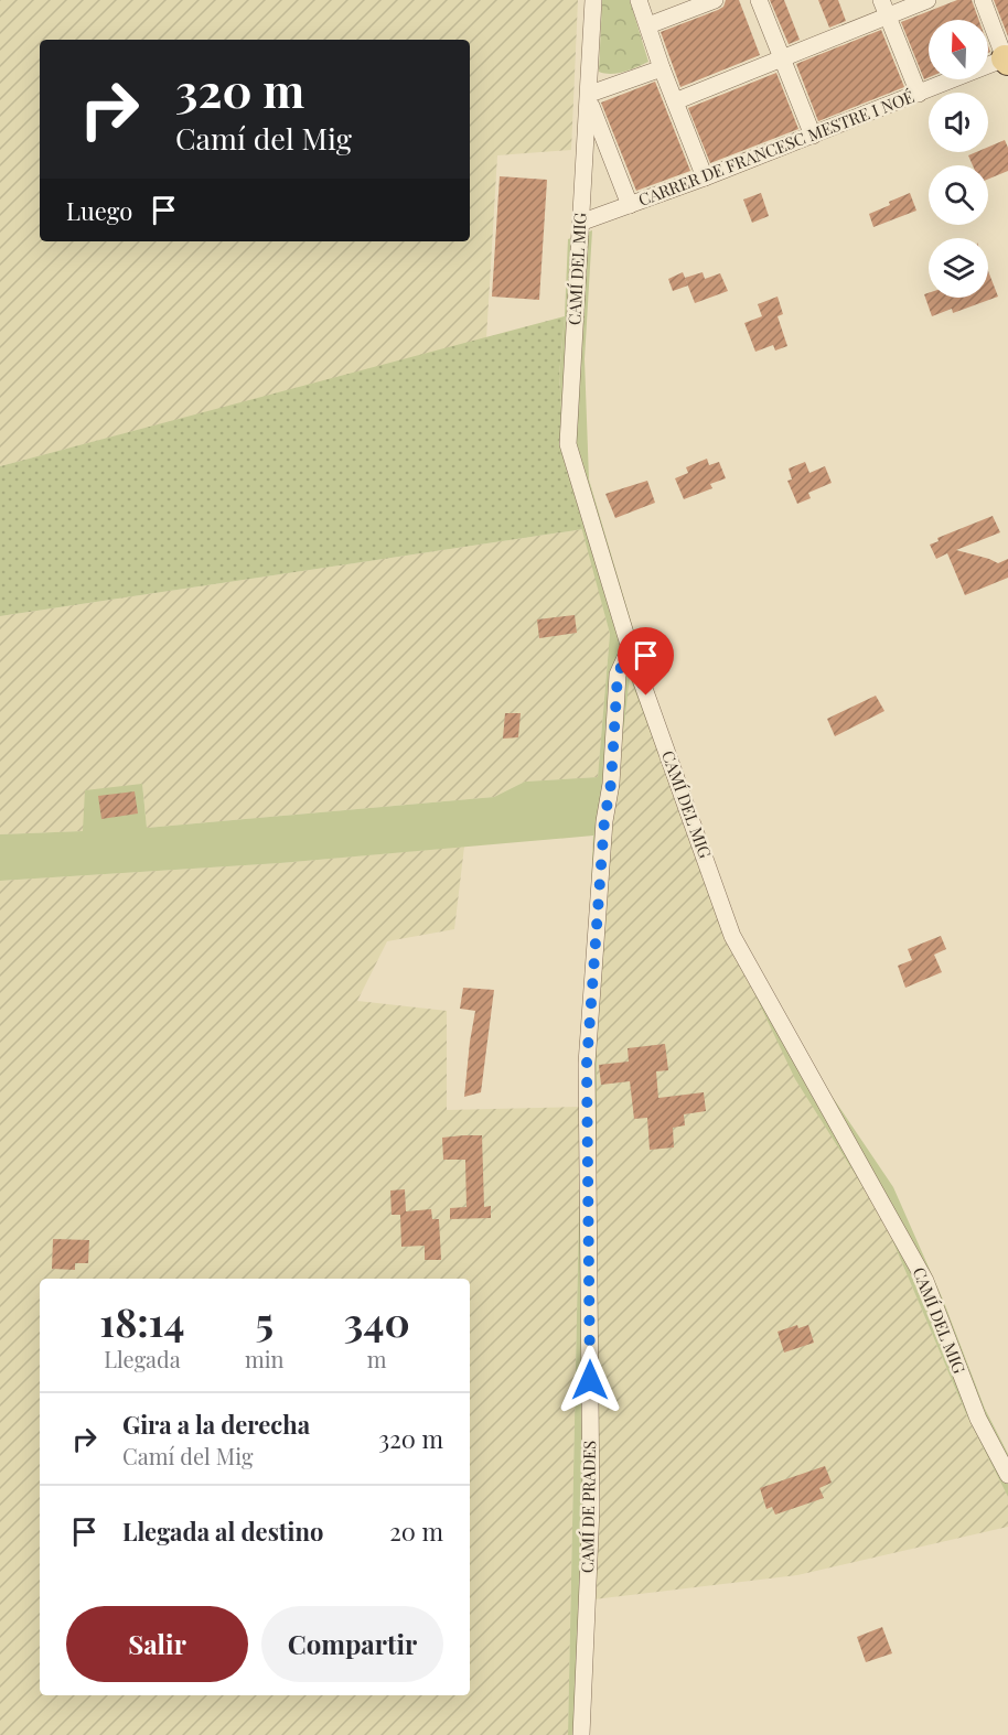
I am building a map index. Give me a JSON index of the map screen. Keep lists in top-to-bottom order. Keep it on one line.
{"streets":{"street":["CARRER DE FRANCESC MESTRE I NOÉ","CAMÍ DEL MIG","CAMÍ DE PRADES"]},"crossings":[["CARRER DE FRANCESC MESTRE I NOÉ","CAMÍ DEL MIG"],["CAMÍ DEL MIG","CAMÍ DE PRADES"]],"north":"top","page":{"turn":["320 m","Camí del Mig"],"then":"Luego","eta":["18:14","Llegada","5","min","340","m"],"list":[{"name":"Gira a la derecha","note":"Camí del Mig","value":"320 m"},{"name":"Llegada al destino","value":"20 m"}],"buttons":["Salir","Compartir"]}}
